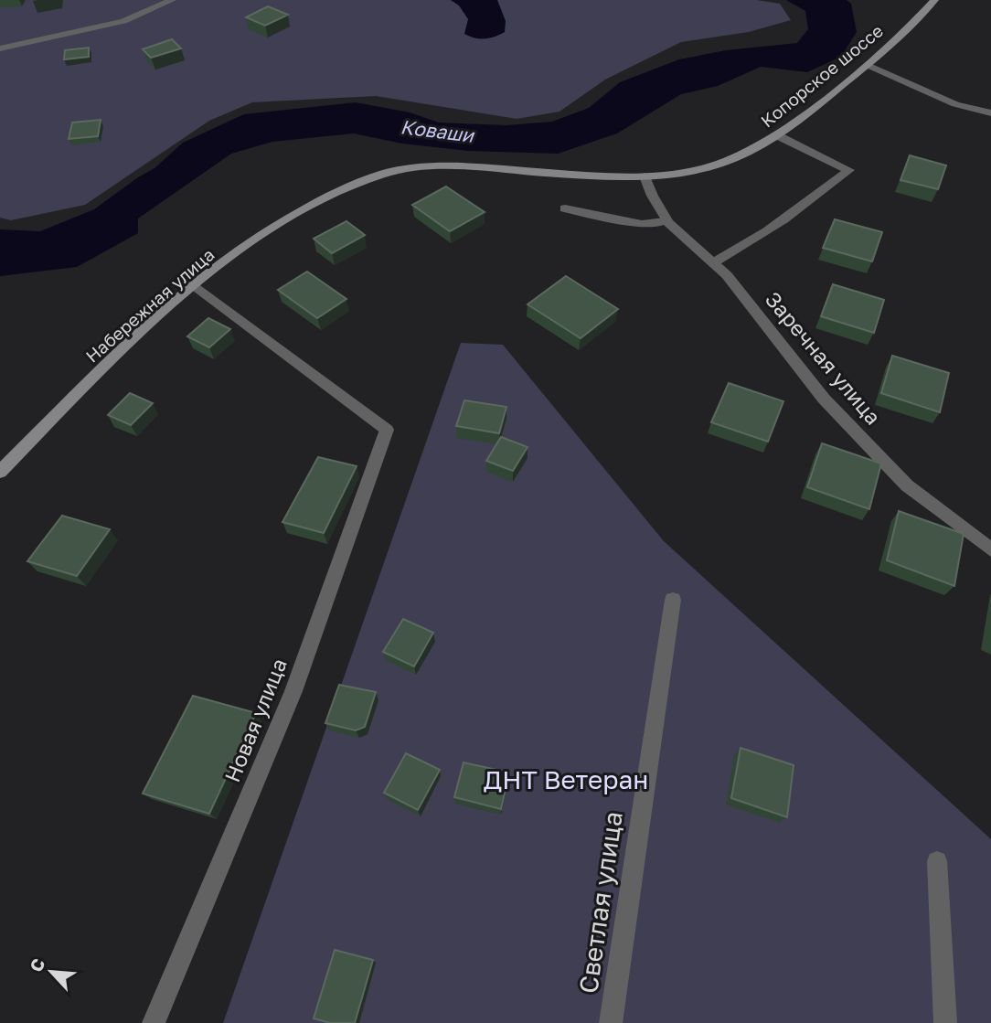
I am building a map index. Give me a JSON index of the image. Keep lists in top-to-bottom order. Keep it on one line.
{"streets":{"main road":["Копорское шоссе","Набережная улица"],"street":["Заречная улица","Новая улица","Светлая улица"]},"crossings":[["Копорское шоссе","Набережная улица"],["Копорское шоссе","Заречная улица"],["Набережная улица","Заречная улица"],["Набережная улица","Новая улица"]],"water":["Коваши"],"parks":["ДНТ Ветеран"],"north":"top left"}
